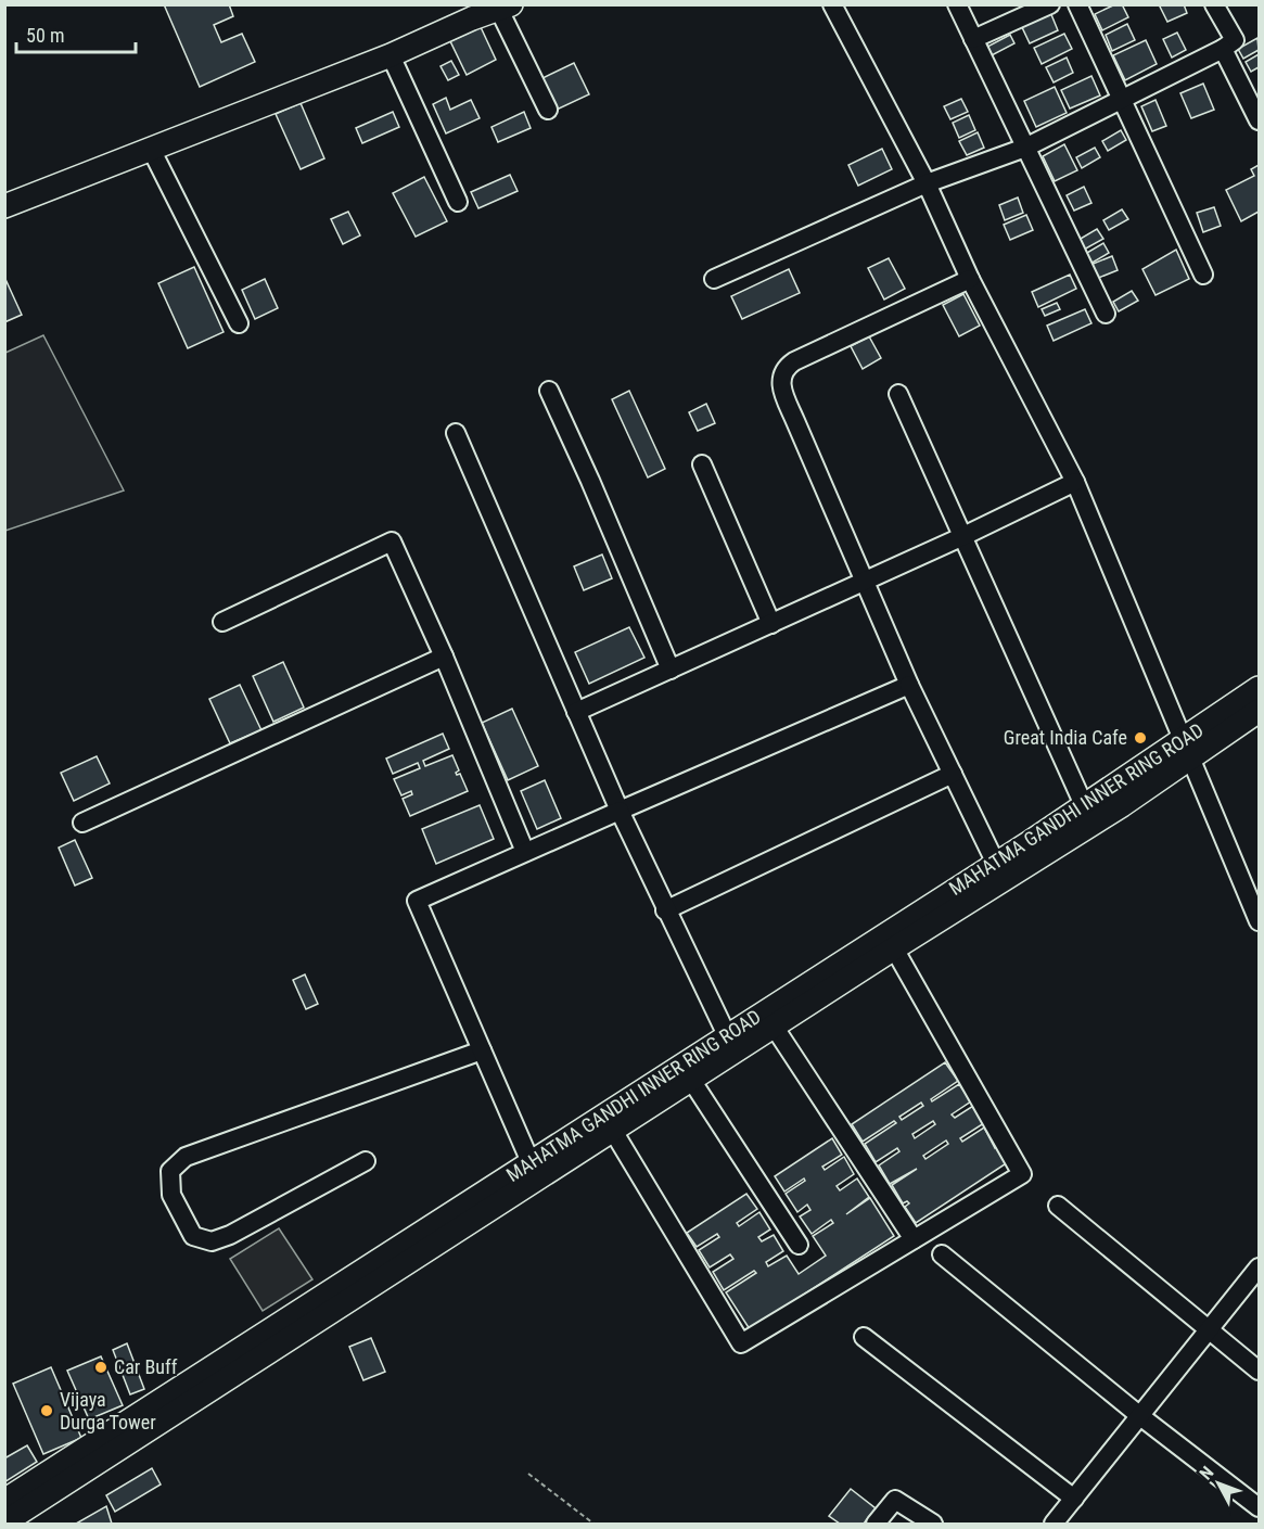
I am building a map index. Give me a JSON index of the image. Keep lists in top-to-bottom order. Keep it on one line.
{"streets":{"main road":["MAHATMA GANDHI INNER RING ROAD"]},"places":["Great India Cafe","Car Buff","Vijaya Durga Tower"],"scale_bar":"50 m","north":"top left"}
